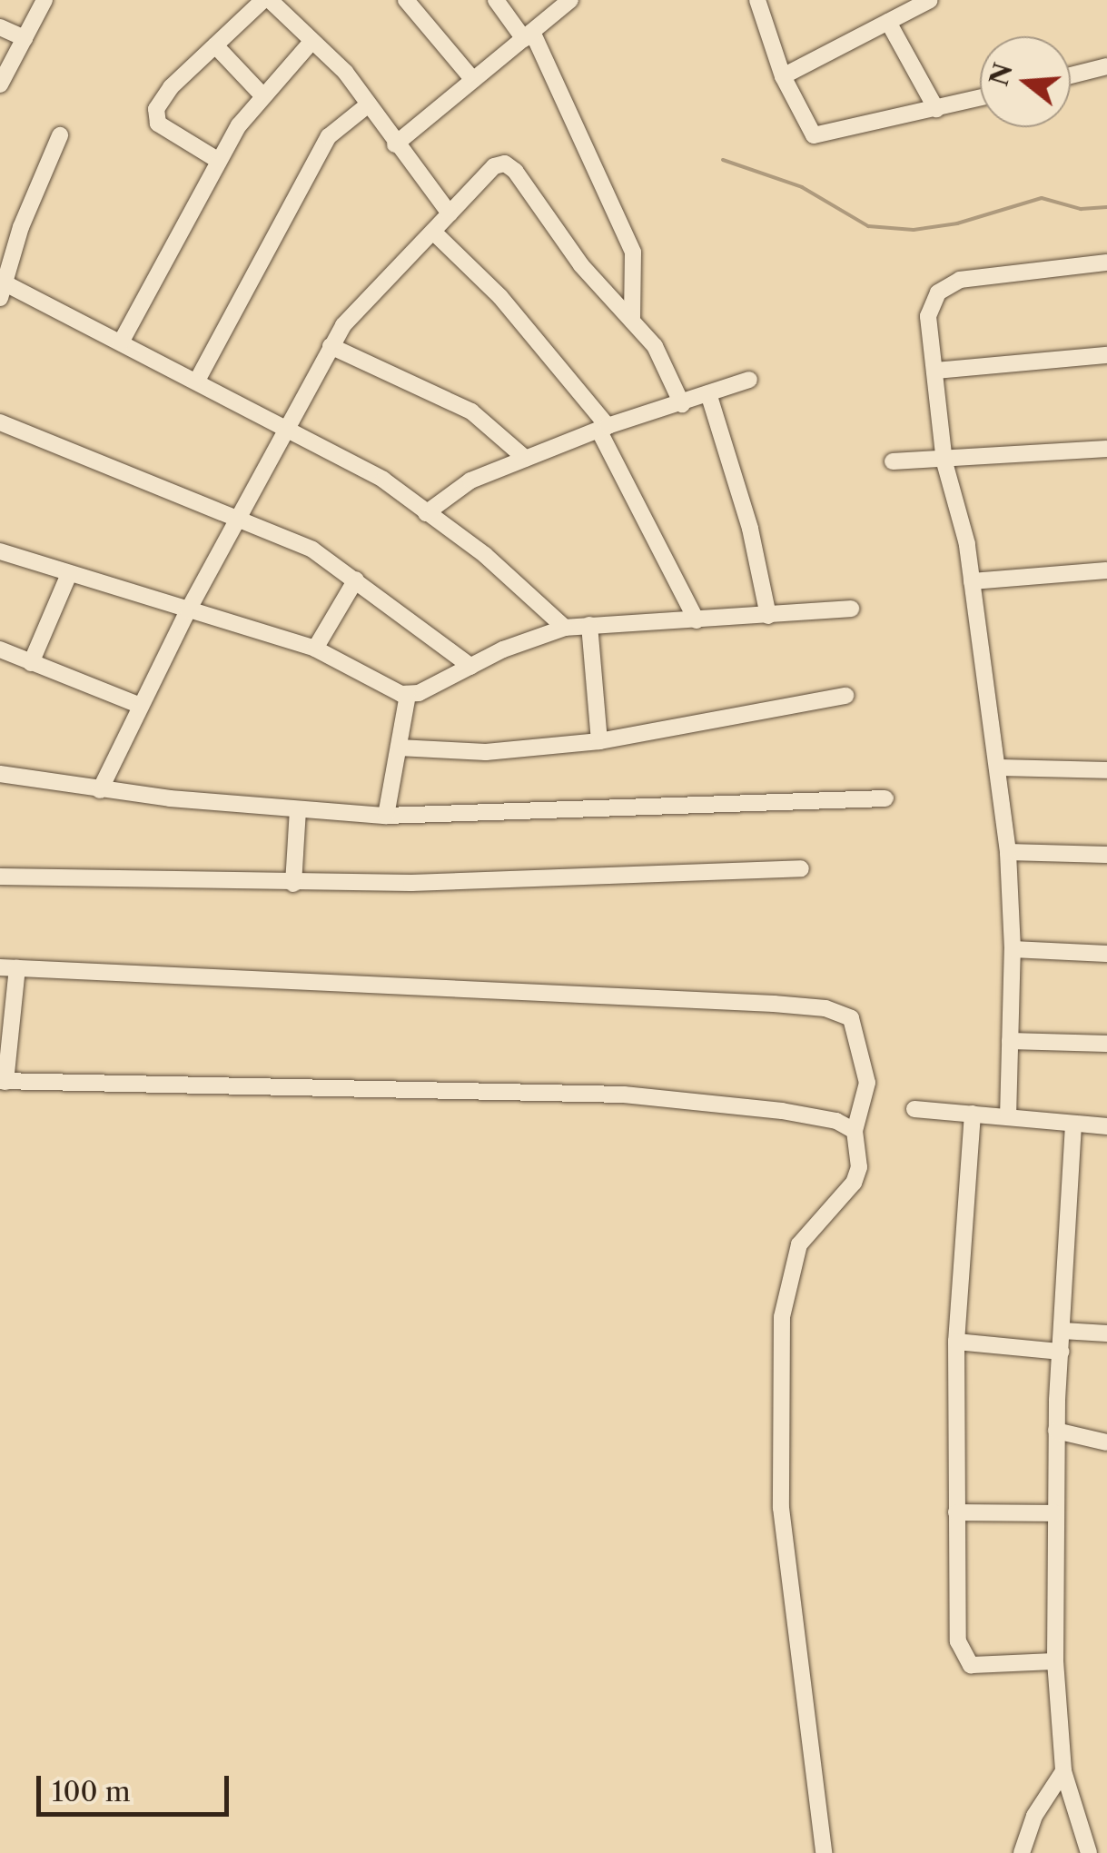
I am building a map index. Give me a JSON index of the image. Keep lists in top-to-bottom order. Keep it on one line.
{"scale_bar":"100 m","north":"left"}
